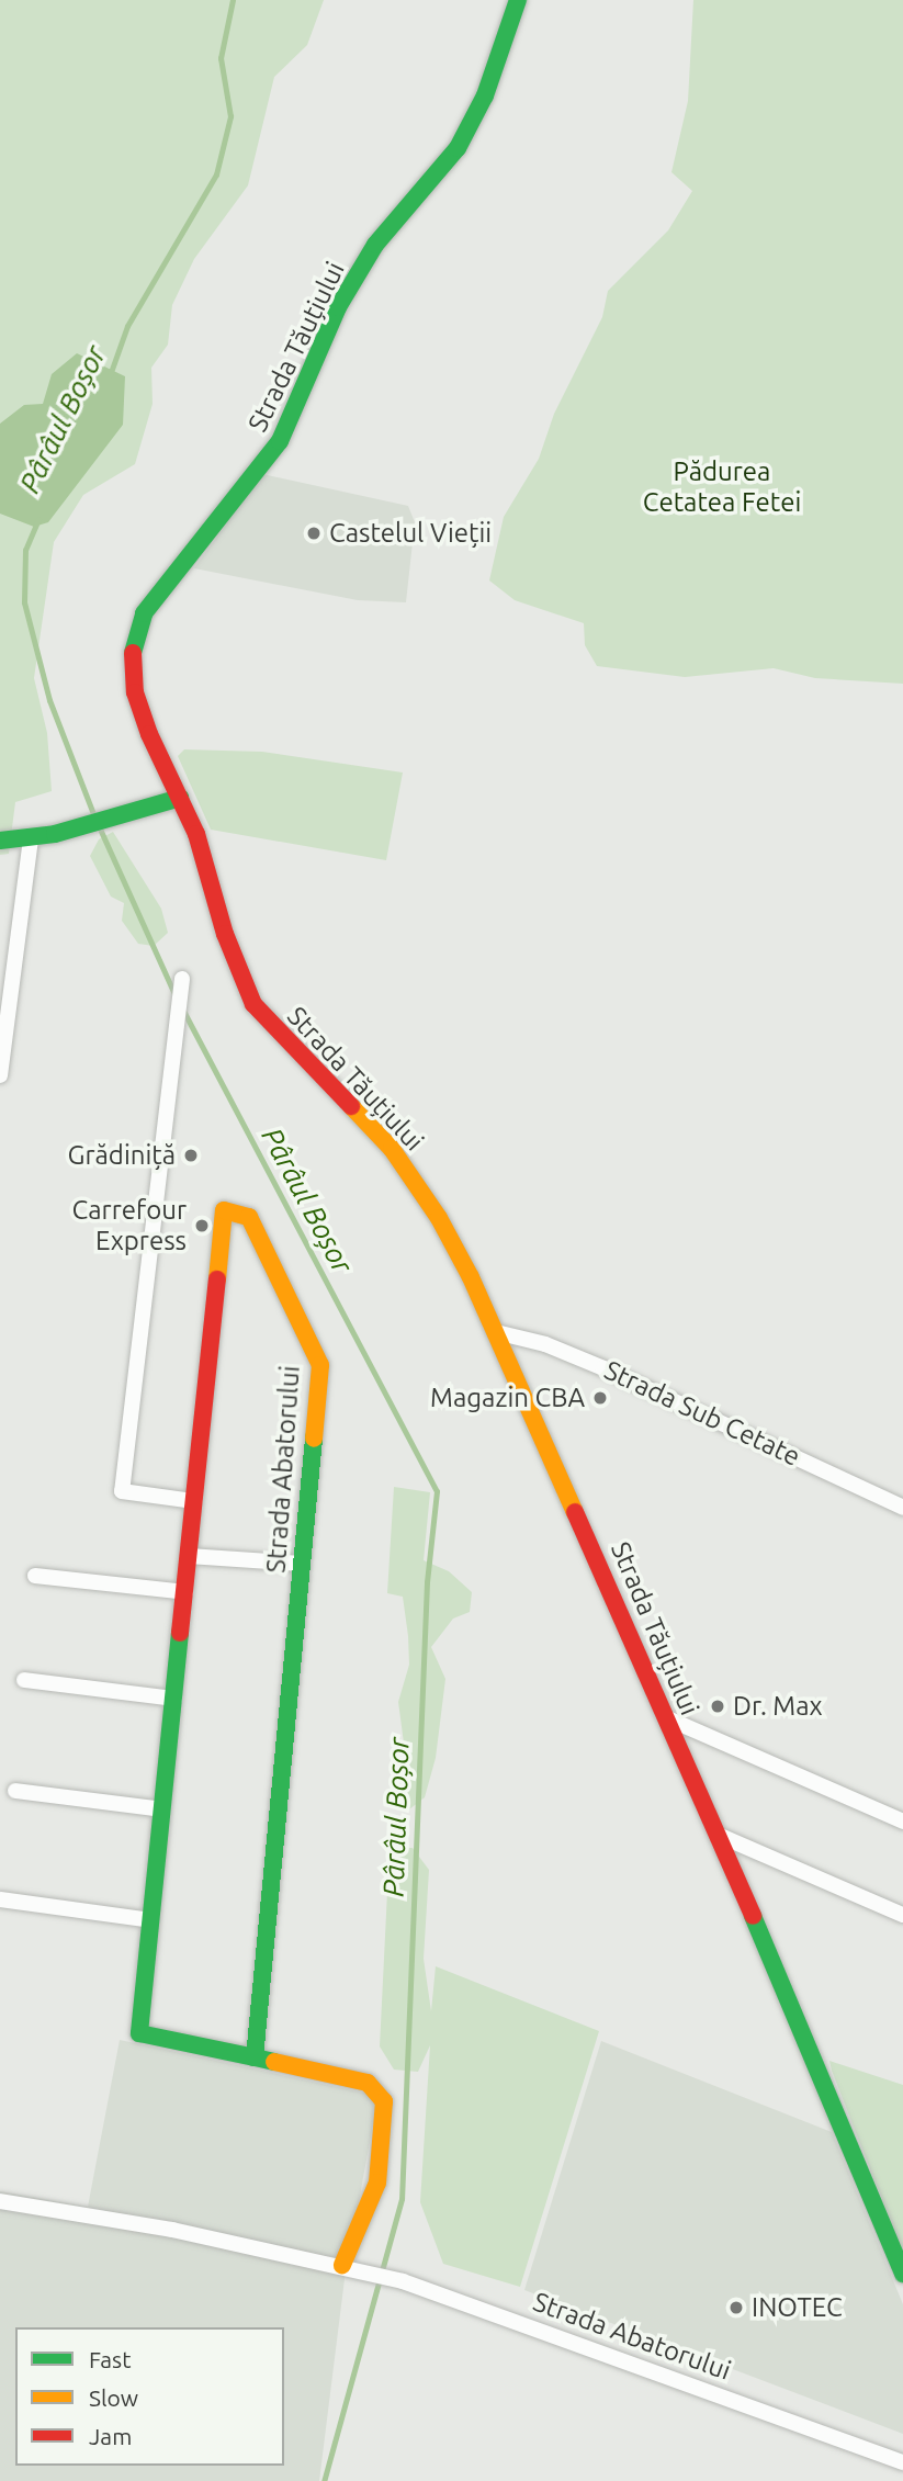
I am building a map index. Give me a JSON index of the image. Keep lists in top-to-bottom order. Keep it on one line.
{"streets":{"main road":["Strada Tăuțiului","Strada Abatorului"],"street":["Strada Sub Cetate"]},"crossings":[["Strada Tăuțiului","Strada Sub Cetate"]],"water":["Pârâul Boșor"],"parks":["Pădurea Cetatea Fetei"],"places":["Castelul Vieții","Grădiniță","Carrefour Express","Magazin CBA","Dr. Max","INOTEC"],"legend":["Fast","Slow","Jam"]}
